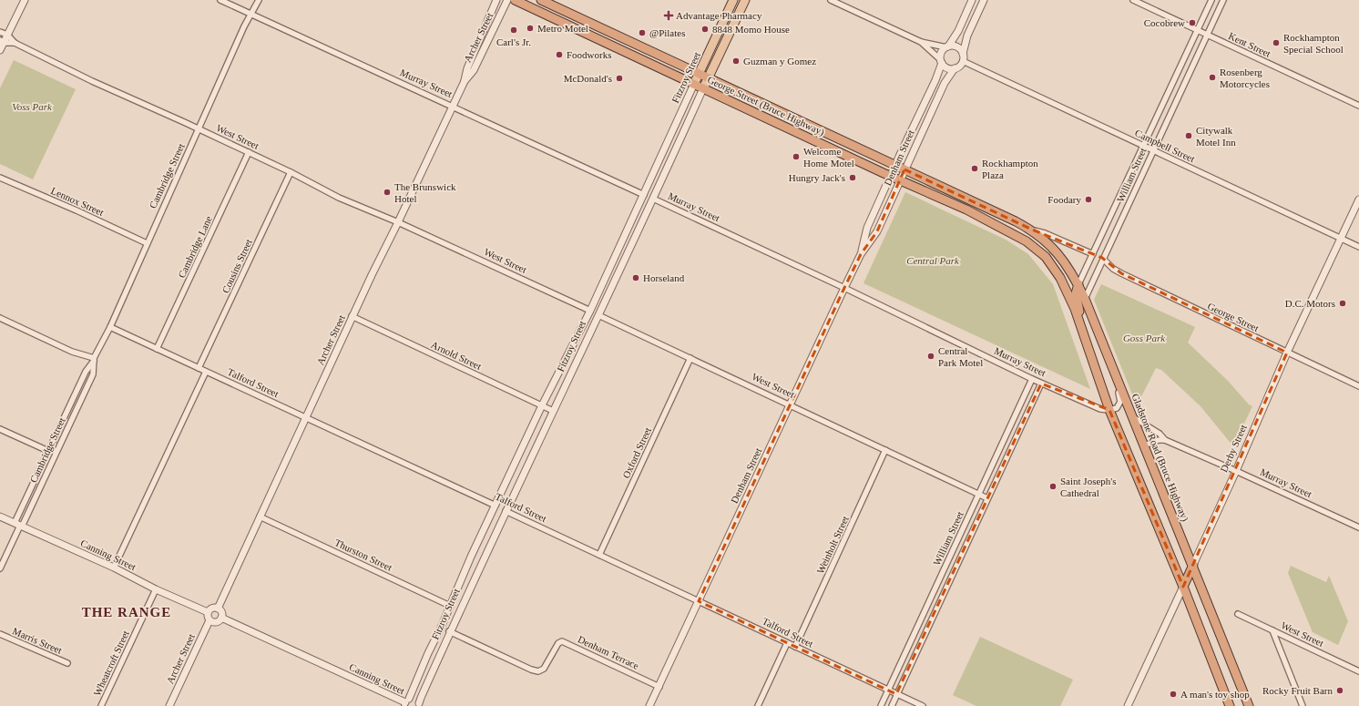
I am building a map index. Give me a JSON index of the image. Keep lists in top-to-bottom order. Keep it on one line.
{"streets":{"highway":["George Street (Bruce Highway)","Derby Street","Gladstone Road (Bruce Highway)"],"main road":["Fitzroy Street"],"street":["Archer Street","Kent Street","Murray Street","West Street","Campbell Street","Denham Street","William Street","Cambridge Street","Lennox Street","Cambridge Lane","Cousins Street","George Street","Arnold Street","Talford Street","Oxford Street","Weinholt Street","Canning Street","Thurston Street","Marris Street","Denham Terrace","Wheatcroft Street"]},"crossings":[["Archer Street","Murray Street"],["Archer Street","West Street"],["Archer Street","Arnold Street"],["Archer Street","Talford Street"],["Archer Street","Canning Street"],["Archer Street","Thurston Street"],["Kent Street","William Street"],["Fitzroy Street","Murray Street"],["Fitzroy Street","George Street (Bruce Highway)"],["Fitzroy Street","West Street"],["Fitzroy Street","Arnold Street"],["Fitzroy Street","Talford Street"],["Fitzroy Street","Canning Street"],["Fitzroy Street","Thurston Street"],["Fitzroy Street","Denham Terrace"],["Murray Street","Denham Street"],["Murray Street","William Street"],["Murray Street","Cambridge Street"],["Murray Street","Derby Street"],["Murray Street","Gladstone Road (Bruce Highway)"],["George Street (Bruce Highway)","Denham Street"],["George Street (Bruce Highway)","Gladstone Road (Bruce Highway)"],["West Street","Denham Street"],["West Street","William Street"],["West Street","Cambridge Street"],["West Street","Cambridge Lane"],["West Street","Cousins Street"],["West Street","Oxford Street"],["West Street","Weinholt Street"],["Campbell Street","Denham Street"],["Campbell Street","William Street"],["Campbell Street","Derby Street"],["Denham Street","Talford Street"],["Denham Street","Denham Terrace"],["William Street","George Street"],["William Street","Talford Street"],["William Street","Gladstone Road (Bruce Highway)"],["Cambridge Street","Lennox Street"],["Cambridge Street","Talford Street"],["Cambridge Street","Canning Street"],["Cambridge Lane","Talford Street"],["Cousins Street","Talford Street"],["George Street","Derby Street"],["Talford Street","Oxford Street"],["Talford Street","Weinholt Street"],["Derby Street","Gladstone Road (Bruce Highway)"],["Canning Street","Wheatcroft Street"]],"districts":["THE RANGE"],"parks":["Voss Park","Central Park","Goss Park"],"places":{"health":["Advantage Pharmacy"],"other":["Cocobrew","Metro Motel","8848 Momo House","Carl's Jr.","@Pilates","Rockhampton Special School","Foodworks","Guzman y Gomez","Rosenberg Motorcycles","McDonald's","Citywalk Motel Inn","Welcome Home Motel","Rockhampton Plaza","Hungry Jack's","The Brunswick Hotel","Foodary","Horseland","D.C. Motors","Central Park Motel","Saint Joseph's Cathedral","Rocky Fruit Barn","A man's toy shop"]}}
